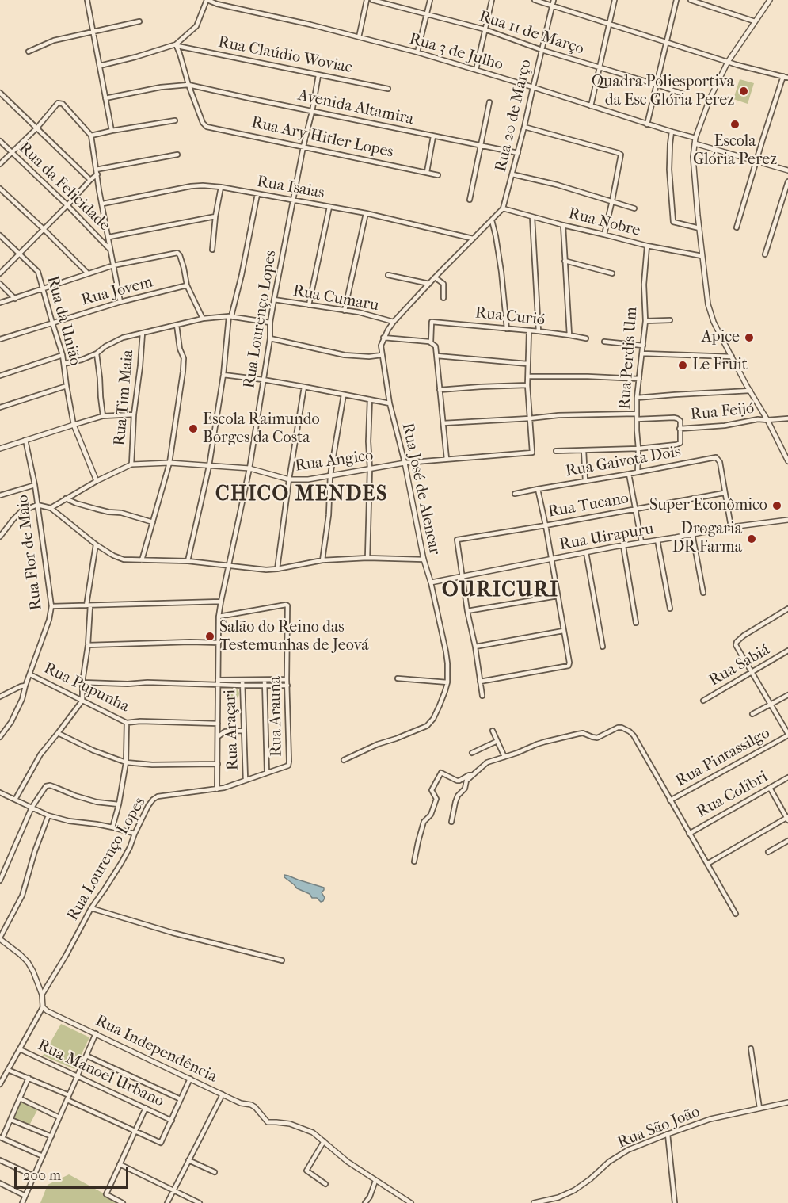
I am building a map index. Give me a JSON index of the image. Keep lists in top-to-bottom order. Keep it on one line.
{"streets":{"street":["Rua 11 de Março","Rua 3 de Julho","Rua Claúdio Woviac","Avenida Altamira","Rua 20 de Março","Rua Ary Hitler Lopes","Rua da Felicidade","Rua Isaias","Rua Nobre","Rua Jovem","Rua Cumaru","Rua Curió","Rua Lourenço Lopes","Rua da União","Rua Perdis Um","Rua Tim Maia","Rua Feijó","Rua Angico","Rua Gaivota Dois","Rua José de Alencar","Rua Tucano","Rua Uirapuru","Rua Flor de Maio","Rua Sabiá","Rua Pupunha","Rua Arauna","Rua Araçari","Rua Pintassilgo","Rua Colibri","Rua Independência","Rua Manoel Urbano","Rua São João"]},"crossings":[["Rua 11 de Março","Rua 20 de Março"],["Rua 3 de Julho","Rua 20 de Março"],["Rua Claúdio Woviac","Rua Lourenço Lopes"],["Avenida Altamira","Rua 20 de Março"],["Avenida Altamira","Rua Ary Hitler Lopes"],["Avenida Altamira","Rua Lourenço Lopes"],["Rua 20 de Março","Rua Nobre"],["Rua 20 de Março","Rua José de Alencar"],["Rua Ary Hitler Lopes","Rua Lourenço Lopes"],["Rua Isaias","Rua Lourenço Lopes"],["Rua Isaias","Rua José de Alencar"],["Rua Nobre","Rua Perdis Um"],["Rua Nobre","Rua José de Alencar"],["Rua Jovem","Rua da União"],["Rua Cumaru","Rua Lourenço Lopes"],["Rua Cumaru","Rua José de Alencar"],["Rua Lourenço Lopes","Rua Angico"],["Rua Lourenço Lopes","Rua Pupunha"],["Rua Lourenço Lopes","Rua Arauna"],["Rua da União","Rua Angico"],["Rua Perdis Um","Rua Gaivota Dois"],["Rua Tim Maia","Rua Angico"],["Rua Angico","Rua José de Alencar"],["Rua Gaivota Dois","Rua Tucano"],["Rua José de Alencar","Rua Uirapuru"],["Rua Tucano","Rua Uirapuru"],["Rua Flor de Maio","Rua Pupunha"]],"districts":["CHICO MENDES","OURICURI"],"places":["Quadra Poliesportiva da Esc Glória Perez","Escola Glória Perez","Apice","Le Fruit","Escola Raimundo Borges da Costa","Super Econômico","Drogaria DR Farma","Salão do Reino das Testemunhas de Jeová"],"scale_bar":"200 m"}
